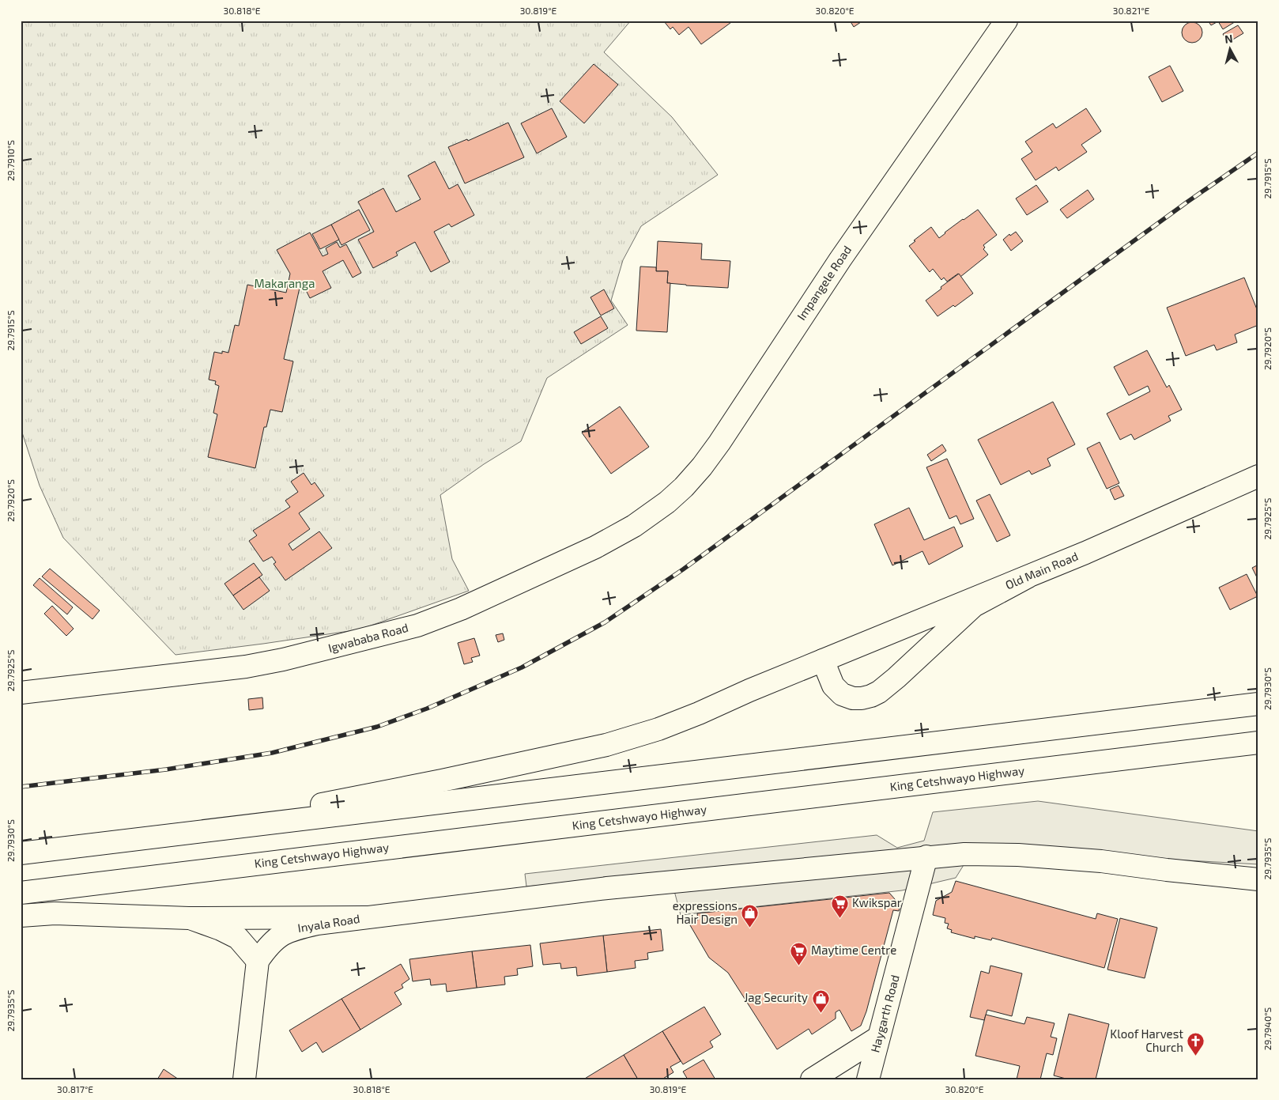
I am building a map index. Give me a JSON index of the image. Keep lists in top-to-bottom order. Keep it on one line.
{"streets":{"main road":["Impangele Road","Old Main Road","Igwababa Road","King Cetshwayo Highway","Inyala Road","Haygarth Road"]},"crossings":[["Impangele Road","Igwababa Road"]],"parks":["Makaranga"],"places":{"supermarket":["Kwikspar","Maytime Centre"],"shop":["expressions Hair Design","Jag Security"],"church":["Kloof Harvest Church"]},"north":"top","coordinates":["30.818°E","30.819°E","30.820°E","30.821°E","29.7910°S","29.7915°S","29.7920°S","29.7925°S","29.7930°S","29.7935°S","29.7940°S","30.817°E"]}
